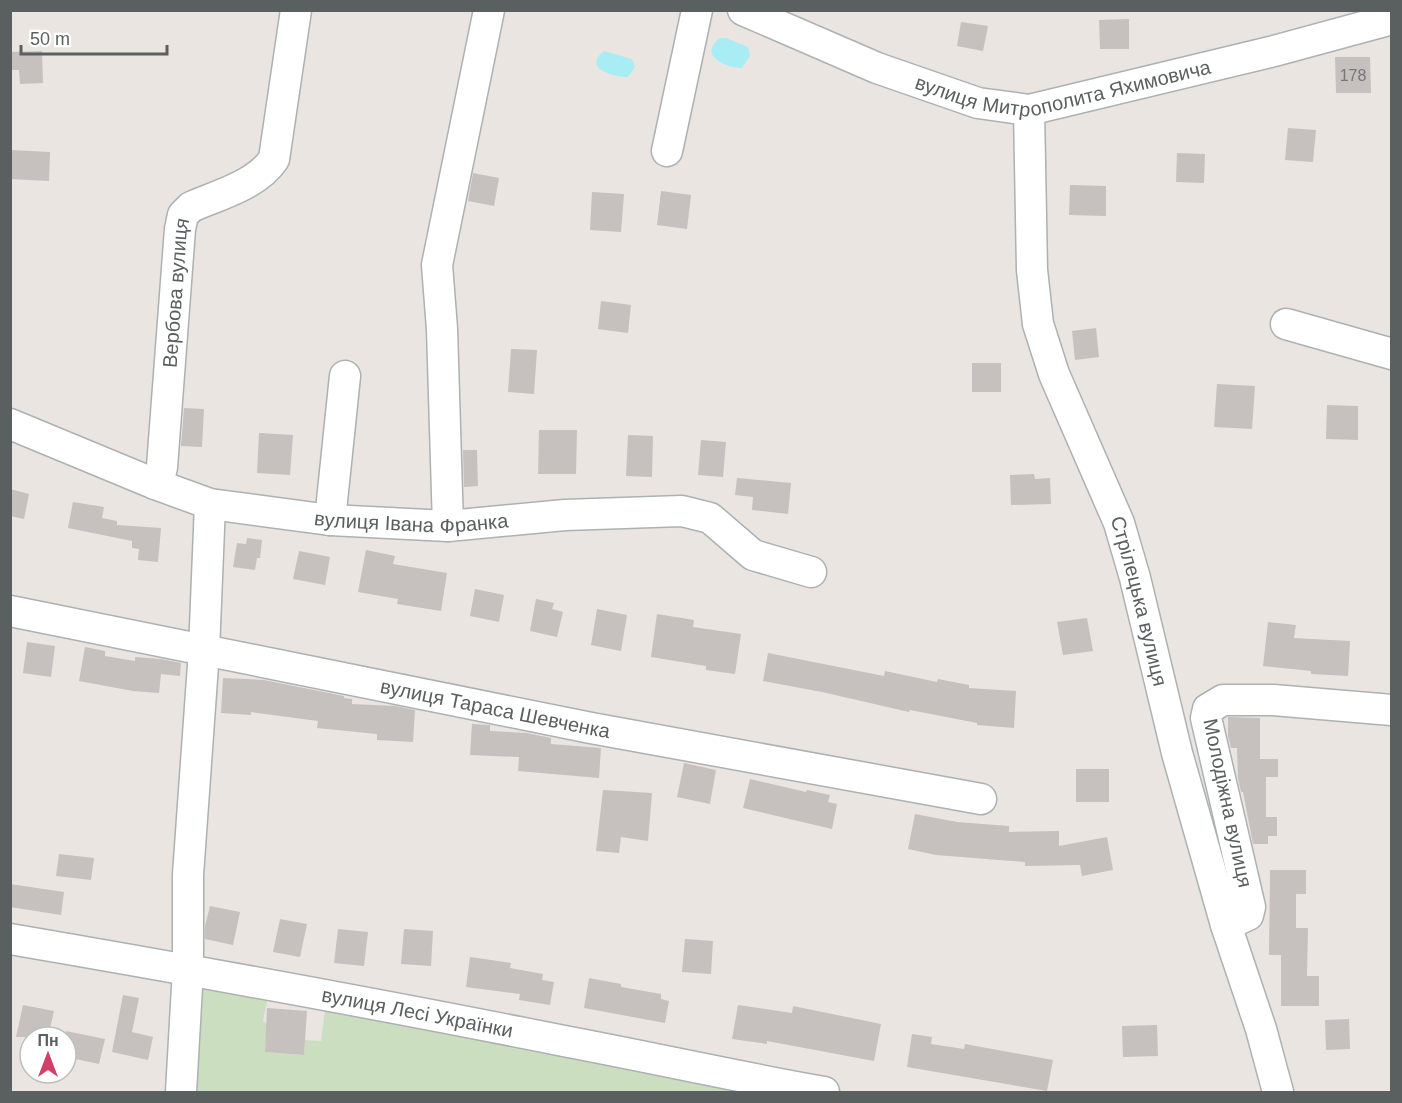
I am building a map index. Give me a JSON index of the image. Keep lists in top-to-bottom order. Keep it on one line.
{"streets":{"street":["вулиця Митрополита Яхимовича","Вербова вулиця","вулиця Івана Франка","Стрілецька вулиця","вулиця Тараса Шевченка","Молодіжна вулиця","вулиця Лесі Українки"]},"crossings":[["вулиця Митрополита Яхимовича","Стрілецька вулиця"],["Вербова вулиця","вулиця Івана Франка"],["Стрілецька вулиця","Молодіжна вулиця"]],"house_numbers":["178"],"scale_bar":"50 m","north":"top"}
